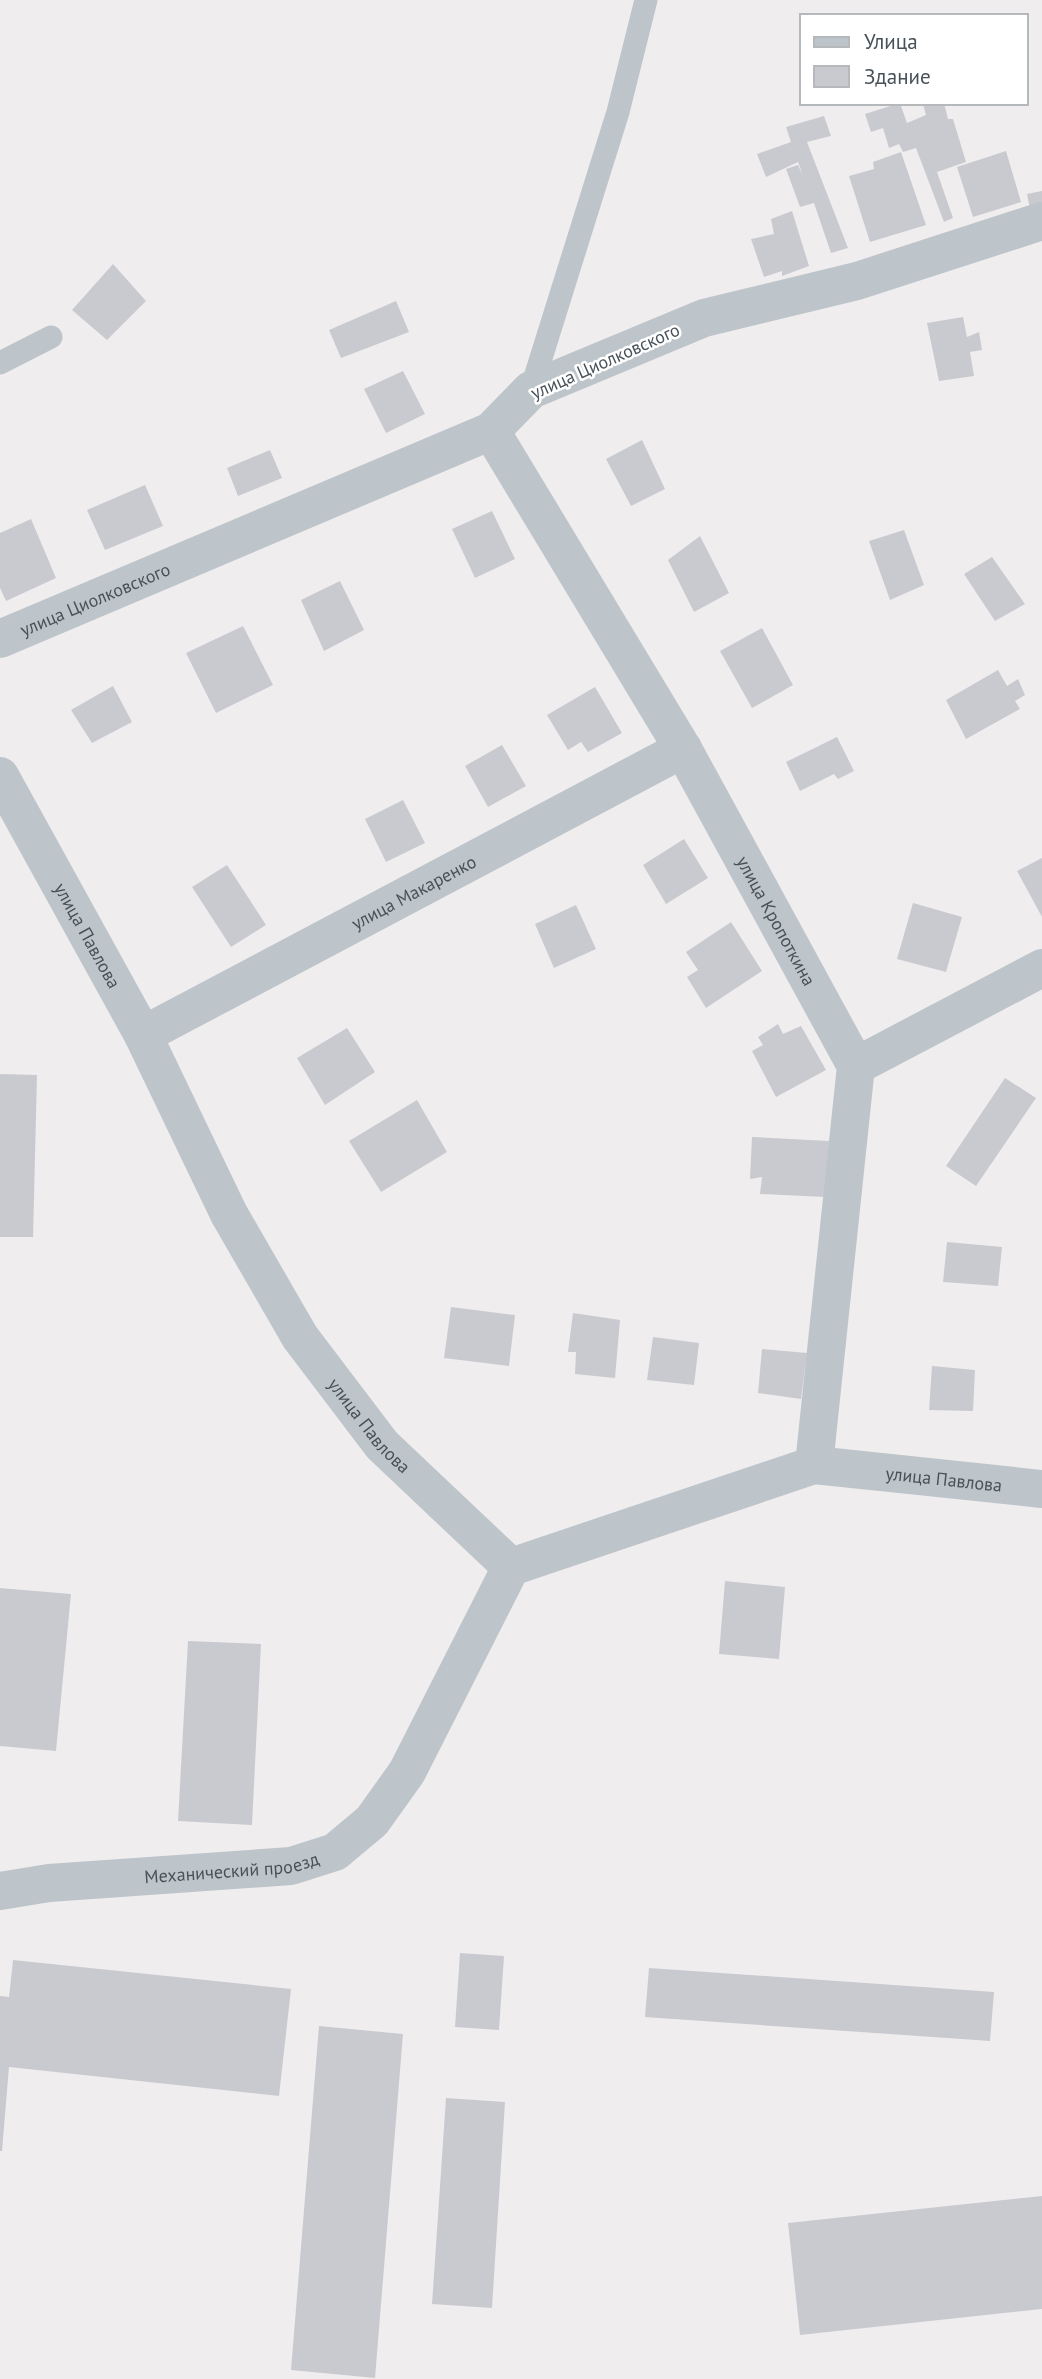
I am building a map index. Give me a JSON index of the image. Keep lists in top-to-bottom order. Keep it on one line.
{"streets":{"street":["улица Циолковского","улица Макаренко","улица Кропоткина","улица Павлова","Механический проезд"]},"crossings":[["улица Циолковского","улица Кропоткина"],["улица Макаренко","улица Кропоткина"],["улица Макаренко","улица Павлова"],["улица Павлова","Механический проезд"]],"legend":["Улица","Здание"]}
